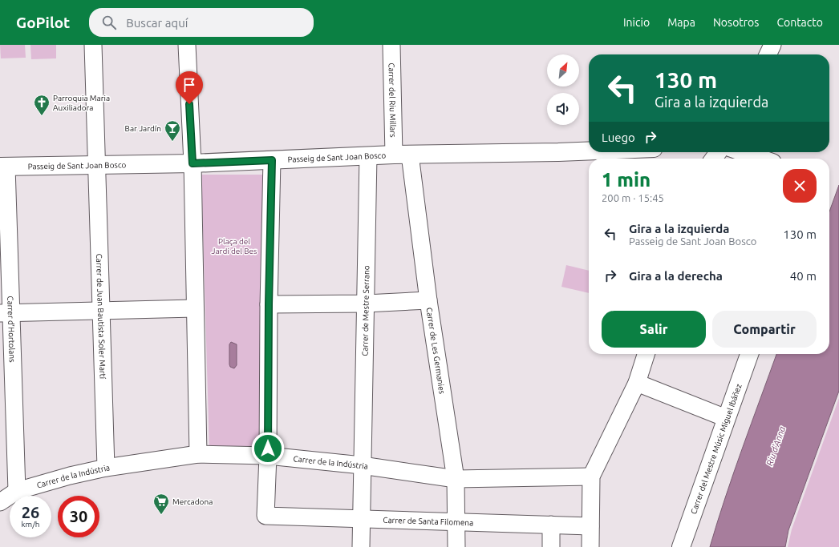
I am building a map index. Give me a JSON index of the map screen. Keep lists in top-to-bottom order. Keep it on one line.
{"streets":{"street":["Carrer del Riu Millars","Passeig de Sant Joan Bosco","Carrer de Mestre Serrano","Carrer de Juan Bautista Soler Martí","Carrer d'Hortolans","Carrer de Les Germanies","Carrer del Mestre Músic Miguel Ibáñez","Carrer de la Indústria","Carrer de Santa Filomena"]},"crossings":[["Carrer del Riu Millars","Passeig de Sant Joan Bosco"],["Carrer del Riu Millars","Carrer de Les Germanies"],["Passeig de Sant Joan Bosco","Carrer de Mestre Serrano"],["Passeig de Sant Joan Bosco","Carrer de Juan Bautista Soler Martí"],["Passeig de Sant Joan Bosco","Carrer d'Hortolans"],["Passeig de Sant Joan Bosco","Carrer de Les Germanies"],["Carrer de Mestre Serrano","Carrer de la Indústria"],["Carrer de Mestre Serrano","Carrer de Santa Filomena"],["Carrer de Juan Bautista Soler Martí","Carrer de la Indústria"],["Carrer d'Hortolans","Carrer de la Indústria"],["Carrer de Les Germanies","Carrer de la Indústria"],["Carrer de Les Germanies","Carrer de Santa Filomena"],["Carrer de la Indústria","Carrer de Santa Filomena"]],"water":["Riu d'Anna"],"parks":["Plaça del Jardí del Bes"],"places":{"church":["Parroquia Maria Auxiliadora"],"bar":["Bar Jardín"],"supermarket":["Mercadona"]},"north":"top right","page":{"header":"GoPilot","search":"Buscar aquí","nav":["Inicio","Mapa","Nosotros","Contacto"],"turn":["130 m","Gira a la izquierda"],"then":"Luego","heading":["1 min","200 m · 15:45"],"list":[{"name":"Gira a la izquierda","note":"Passeig de Sant Joan Bosco","value":"130 m"},{"name":"Gira a la derecha","value":"40 m"}],"buttons":["Salir","Compartir"],"speed":"26 km/h","limit":"30"}}
